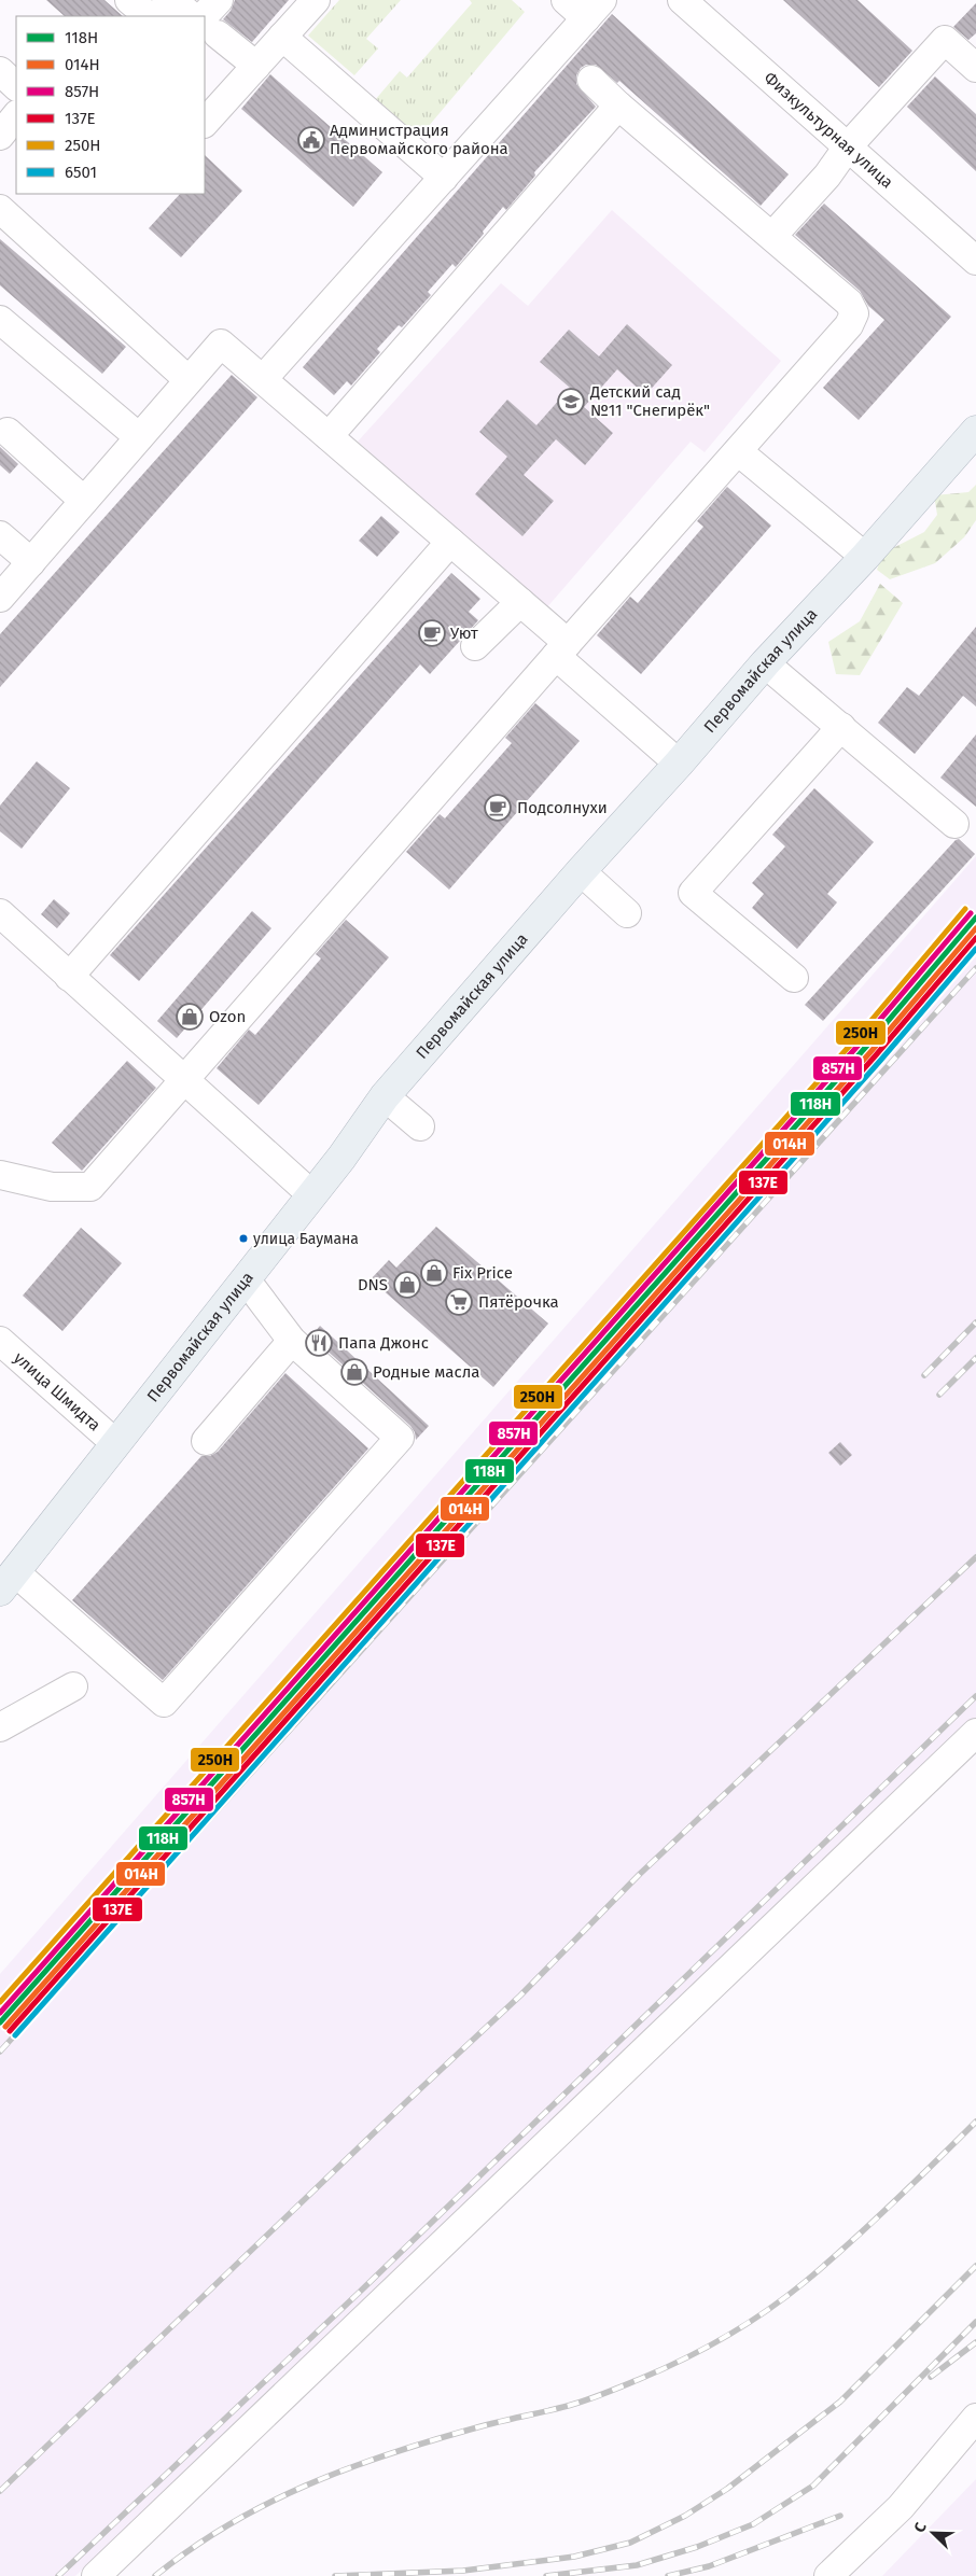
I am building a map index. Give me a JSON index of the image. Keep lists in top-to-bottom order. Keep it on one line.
{"streets":{"main road":["Первомайская улица"],"street":["Физкультурная улица","улица Шмидта"]},"crossings":[["Первомайская улица","улица Шмидта"]],"places":{"public building":["Администрация Первомайского района"],"school or university":["Детский сад №11 \"Снегирёк\""],"cafe":["Уют","Подсолнухи"],"shop":["Ozon","Fix Price","DNS","Родные масла"],"other":["улица Баумана"],"supermarket":["Пятёрочка"],"restaurant":["Папа Джонс"]},"lines":["transit line 250Н","transit line 857Н","transit line 118Н","transit line 014Н","transit line 137Е","transit line 6501"],"legend":["118Н","014Н","857Н","137Е","250Н","6501"],"north":"top left"}
